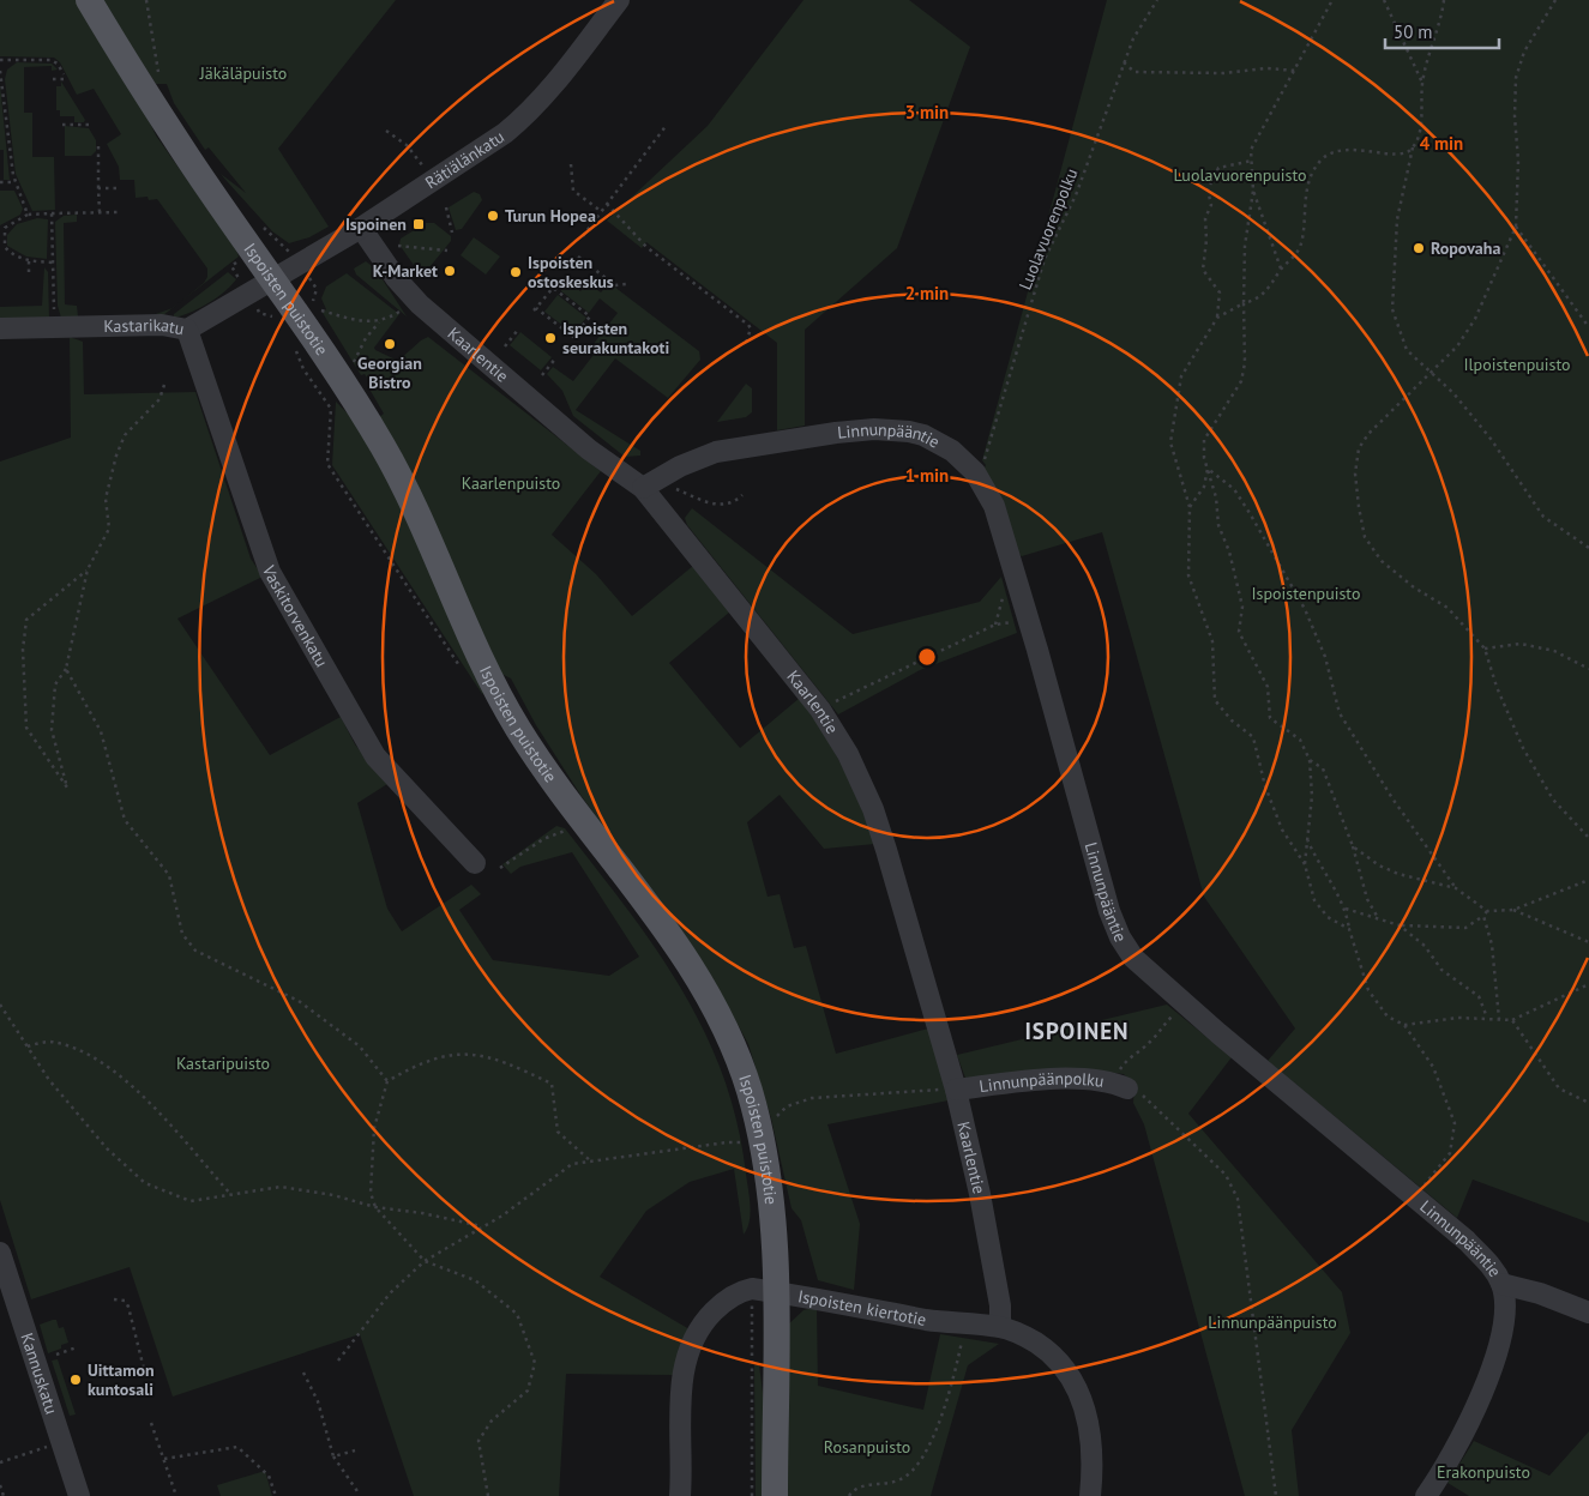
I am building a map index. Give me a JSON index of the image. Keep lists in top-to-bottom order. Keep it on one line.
{"streets":{"main road":["Ispoisten puistotie"],"street":["Rätiälänkatu","Kastarikatu","Kaarlentie","Linnunpääntie","Vaskitorvenkatu","Linnunpäänpolku","Ispoisten kiertotie","Kannuskatu"],"path":["Luolavuorenpolku"]},"crossings":[["Rätiälänkatu","Ispoisten puistotie"],["Rätiälänkatu","Kastarikatu"],["Rätiälänkatu","Kaarlentie"],["Luolavuorenpolku","Linnunpääntie"],["Ispoisten puistotie","Kastarikatu"],["Ispoisten puistotie","Ispoisten kiertotie"],["Kastarikatu","Vaskitorvenkatu"],["Kaarlentie","Linnunpääntie"],["Kaarlentie","Linnunpäänpolku"],["Kaarlentie","Ispoisten kiertotie"]],"districts":["ISPOINEN"],"parks":["Jäkäläpuisto","Luolavuorenpuisto","Ilpoistenpuisto","Kaarlenpuisto","Ispoistenpuisto","Kastaripuisto","Linnunpäänpuisto","Rosanpuisto","Erakonpuisto"],"places":{"other":["Turun Hopea","Ropovaha","K-Market","Ispoisten ostoskeskus","Ispoisten seurakuntakoti","Georgian Bistro","Uittamon kuntosali"],"transit":["Ispoinen"]},"scale_bar":"50 m","rings":["3 min","4 min","2 min","1 min"]}
